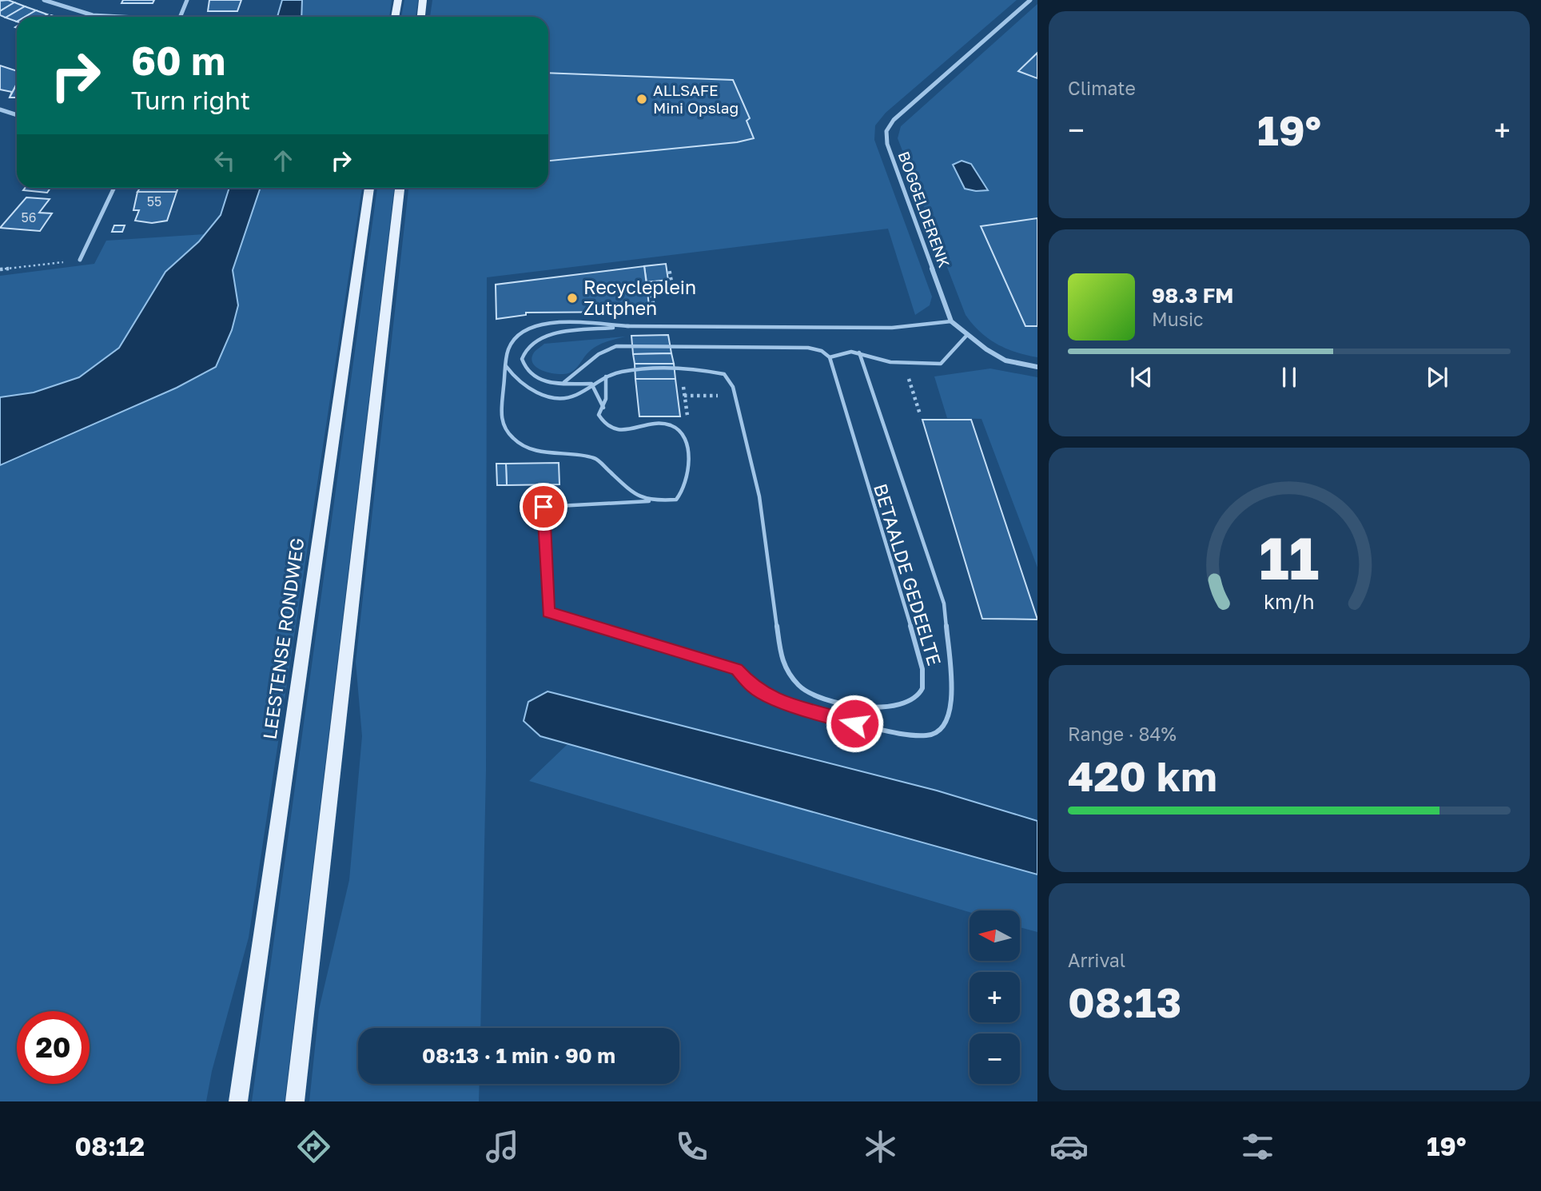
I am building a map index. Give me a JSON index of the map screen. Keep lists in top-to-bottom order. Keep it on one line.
{"streets":{"main road":["LEESTENSE RONDWEG"],"street":["BOGGELDERENK"],"lane":["BETAALDE GEDEELTE"]},"places":["ALLSAFE Mini Opslag","Recycleplein Zutphen"],"house_numbers":["55","56"],"north":"left","page":{"tile":["Climate",["Range · 84%","420 km"],["Arrival","08:13"]],"turn":["60 m","Turn right"],"heat":["−","19°","+"],"song":["98.3 FM","Music"],"map_buttons":["+","−"],"limit":"20","trip":"08:13 · 1 min · 90 m","tabs":["08:12","19°"],"gauge":["11","km/h"]}}
